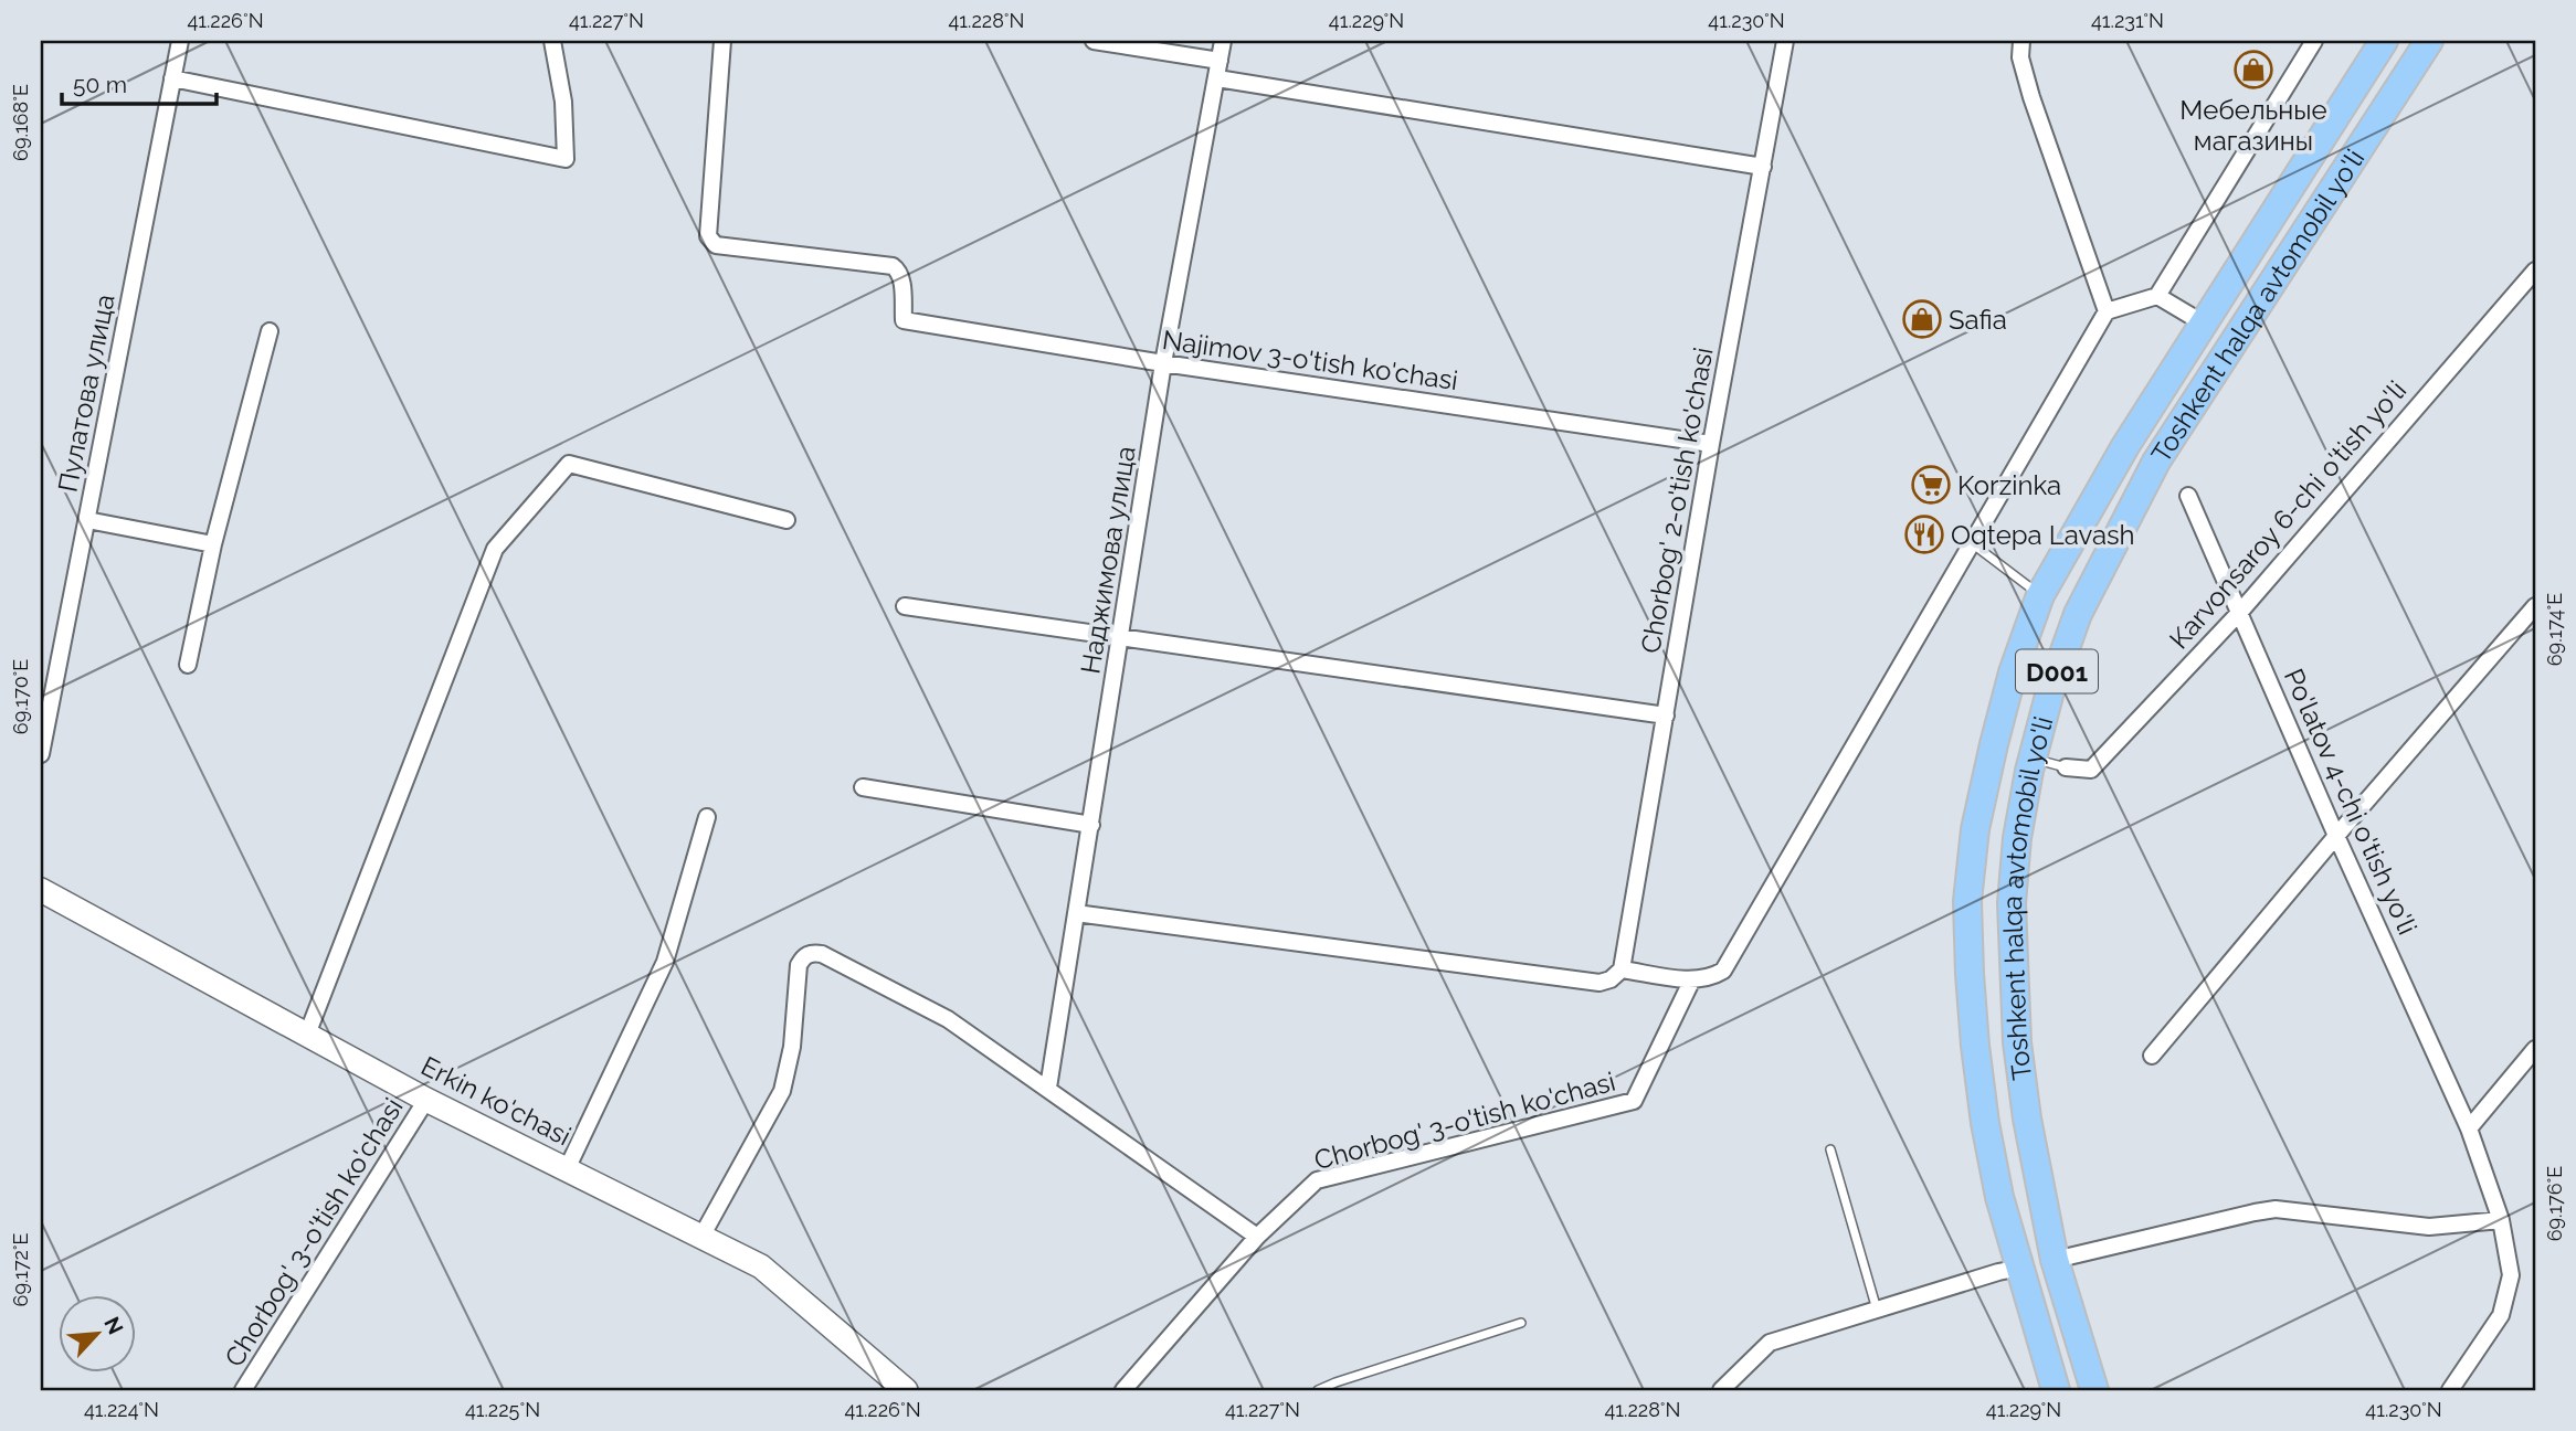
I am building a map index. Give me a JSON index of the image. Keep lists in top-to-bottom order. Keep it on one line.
{"streets":{"highway":["Toshkent halqa avtomobil yo'li","D001"],"main road":["Erkin ko'chasi"],"street":["Najimov 3-o'tish ko'chasi","Пулатова улица","Chorbog' 2-o'tish ko'chasi","Karvonsaroy 6-chi o'tish yo'li","Наджимова улица","Po'latov 4-chi o'tish yo'li","Chorbog' 3-o'tish ko'chasi"]},"crossings":[["Najimov 3-o'tish ko'chasi","Chorbog' 2-o'tish ko'chasi"],["Najimov 3-o'tish ko'chasi","Наджимова улица"],["Karvonsaroy 6-chi o'tish yo'li","Po'latov 4-chi o'tish yo'li"],["Erkin ko'chasi","Chorbog' 3-o'tish ko'chasi"]],"places":{"shop":["Мебельные магазины","Safia"],"supermarket":["Korzinka"],"restaurant":["Oqtepa Lavash"]},"scale_bar":"50 m","north":"top right","coordinates":["41.226°N","41.227°N","41.228°N","41.229°N","41.230°N","41.231°N","69.168°E","69.174°E","69.170°E","69.176°E","69.172°E","41.224°N","41.225°N"]}
